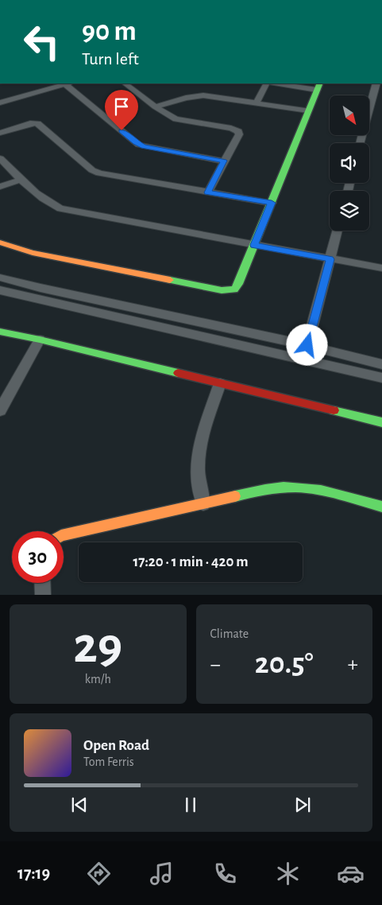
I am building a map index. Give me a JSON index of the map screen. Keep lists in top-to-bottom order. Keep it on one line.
{"north":"bottom right","page":{"turn":["90 m","Turn left"],"limit":"30","trip":"17:20 · 1 min · 420 m","tile":[["29","km/h"],"Climate"],"heat":["−","20.5°","+"],"song":["Open Road","Tom Ferris"],"tabs":"17:19"}}
